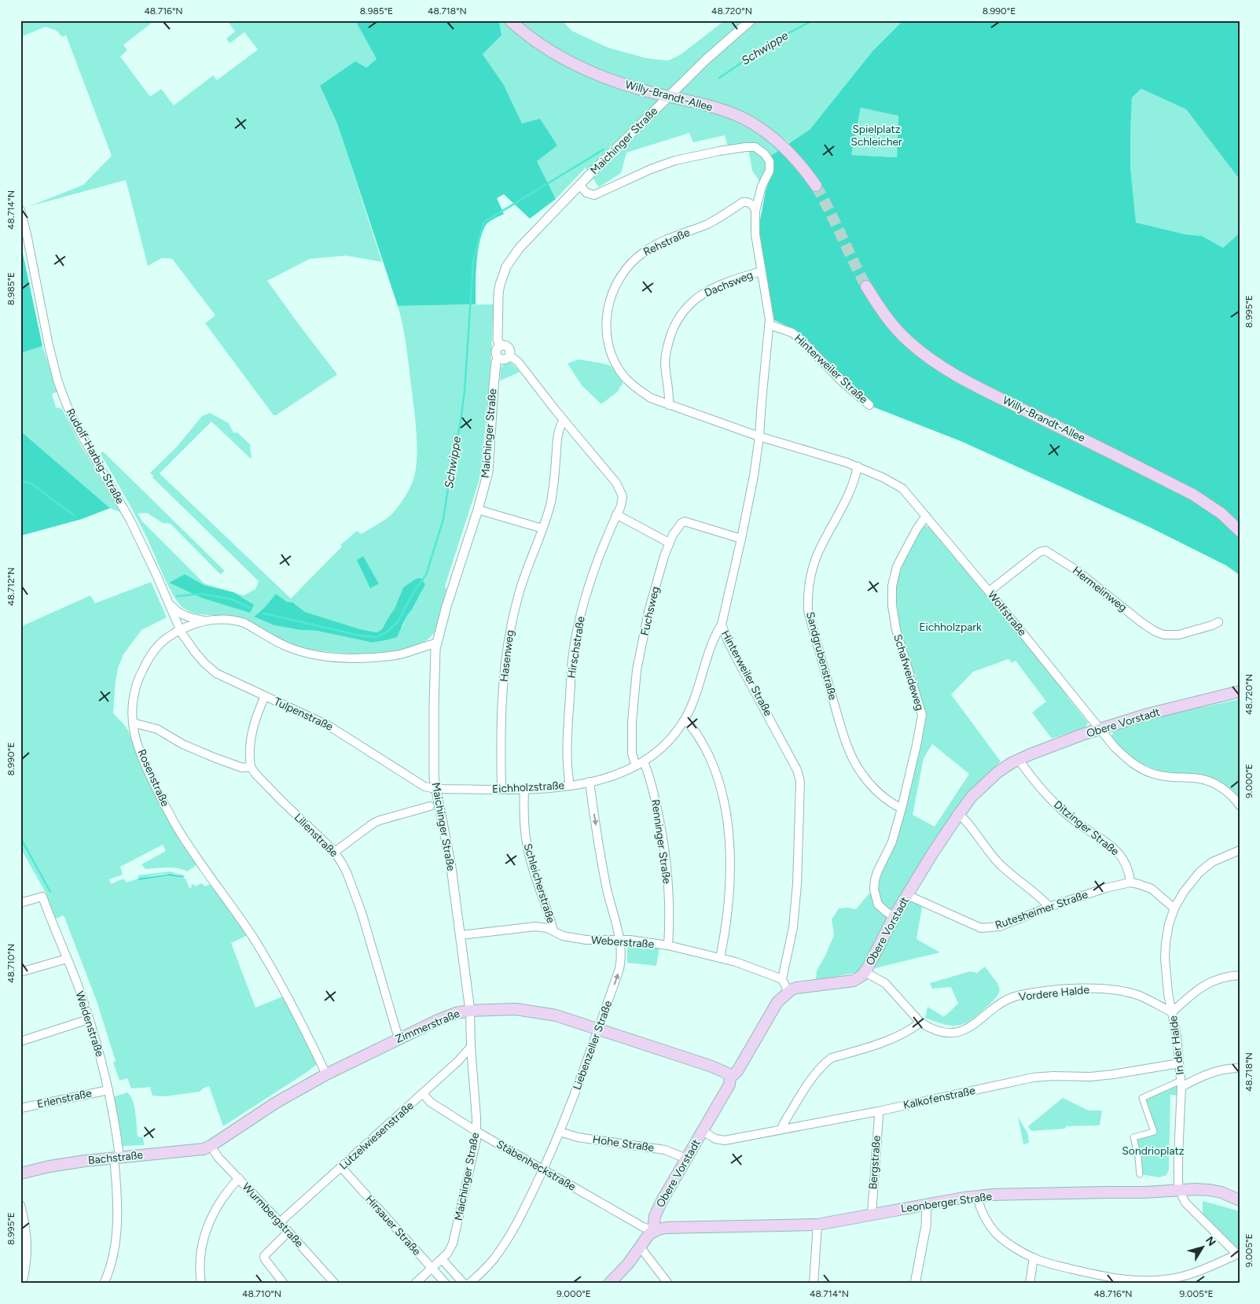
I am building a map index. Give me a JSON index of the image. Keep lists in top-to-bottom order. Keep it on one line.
{"streets":{"main road":["Willy-Brandt-Allee","Obere Vorstadt","Zimmerstraße","Bachstraße","Leonberger Straße"],"street":["Maichinger Straße","Rehstraße","Dachsweg","Hinterweiler Straße","Rudolf-Harbig-Straße","Hermelinweg","Fuchsweg","Wolfstraße","Hirschstraße","Hasenweg","Sandgrubenstraße","Schafweideweg","Tulpenstraße","Rosenstraße","Eichholzstraße","Ditzinger Straße","Lilienstraße","Renninger Straße","Schleicherstraße","Rutesheimer Straße","Weberstraße","Vordere Halde","Weidenstraße","Liebenzeller Straße","In der Halde","Kalkofenstraße","Erlenstraße","Lützelwiesenstraße","Hohe Straße","Bergstraße","Stäbenheckstraße","Wurmbergstraße","Hirsauer Straße"]},"crossings":[["Willy-Brandt-Allee","Maichinger Straße"],["Maichinger Straße","Hinterweiler Straße"],["Maichinger Straße","Hirschstraße"],["Maichinger Straße","Tulpenstraße"],["Maichinger Straße","Rosenstraße"],["Maichinger Straße","Eichholzstraße"],["Maichinger Straße","Weberstraße"],["Maichinger Straße","Zimmerstraße"],["Maichinger Straße","Lützelwiesenstraße"],["Maichinger Straße","Stäbenheckstraße"],["Maichinger Straße","Hirsauer Straße"],["Rehstraße","Dachsweg"],["Rehstraße","Hinterweiler Straße"],["Rehstraße","Wolfstraße"],["Dachsweg","Hinterweiler Straße"],["Hinterweiler Straße","Fuchsweg"],["Hinterweiler Straße","Wolfstraße"],["Hinterweiler Straße","Eichholzstraße"],["Hinterweiler Straße","Weberstraße"],["Rudolf-Harbig-Straße","Tulpenstraße"],["Rudolf-Harbig-Straße","Rosenstraße"],["Hermelinweg","Wolfstraße"],["Fuchsweg","Eichholzstraße"],["Fuchsweg","Renninger Straße"],["Wolfstraße","Sandgrubenstraße"],["Wolfstraße","Schafweideweg"],["Wolfstraße","Obere Vorstadt"],["Hirschstraße","Hasenweg"],["Hirschstraße","Eichholzstraße"],["Hasenweg","Eichholzstraße"],["Sandgrubenstraße","Schafweideweg"],["Schafweideweg","Obere Vorstadt"],["Tulpenstraße","Rosenstraße"],["Tulpenstraße","Eichholzstraße"],["Obere Vorstadt","Ditzinger Straße"],["Obere Vorstadt","Rutesheimer Straße"],["Obere Vorstadt","Vordere Halde"],["Obere Vorstadt","Zimmerstraße"],["Obere Vorstadt","Kalkofenstraße"],["Obere Vorstadt","Hohe Straße"],["Obere Vorstadt","Stäbenheckstraße"],["Obere Vorstadt","Leonberger Straße"],["Rosenstraße","Zimmerstraße"],["Eichholzstraße","Renninger Straße"],["Eichholzstraße","Schleicherstraße"],["Eichholzstraße","Liebenzeller Straße"],["Ditzinger Straße","Rutesheimer Straße"],["Lilienstraße","Zimmerstraße"],["Renninger Straße","Weberstraße"],["Schleicherstraße","Weberstraße"],["Weberstraße","Liebenzeller Straße"],["Vordere Halde","In der Halde"],["Weidenstraße","Erlenstraße"],["Weidenstraße","Bachstraße"],["Zimmerstraße","Liebenzeller Straße"],["Zimmerstraße","Bachstraße"],["Zimmerstraße","Wurmbergstraße"],["Liebenzeller Straße","Hohe Straße"],["Liebenzeller Straße","Stäbenheckstraße"],["In der Halde","Kalkofenstraße"],["In der Halde","Leonberger Straße"],["Kalkofenstraße","Bergstraße"],["Lützelwiesenstraße","Stäbenheckstraße"],["Lützelwiesenstraße","Wurmbergstraße"],["Lützelwiesenstraße","Hirsauer Straße"],["Bachstraße","Wurmbergstraße"],["Bergstraße","Leonberger Straße"],["Stäbenheckstraße","Leonberger Straße"]],"water":["Schwippe"],"parks":["Spielplatz Schleicher","Eichholzpark","Sondrioplatz"],"north":"top right","coordinates":["48.716°N","8.985°E","48.718°N","48.720°N","8.990°E","48.714°N","8.995°E","48.712°N","9.000°E","48.710°N","9.005°E"]}
